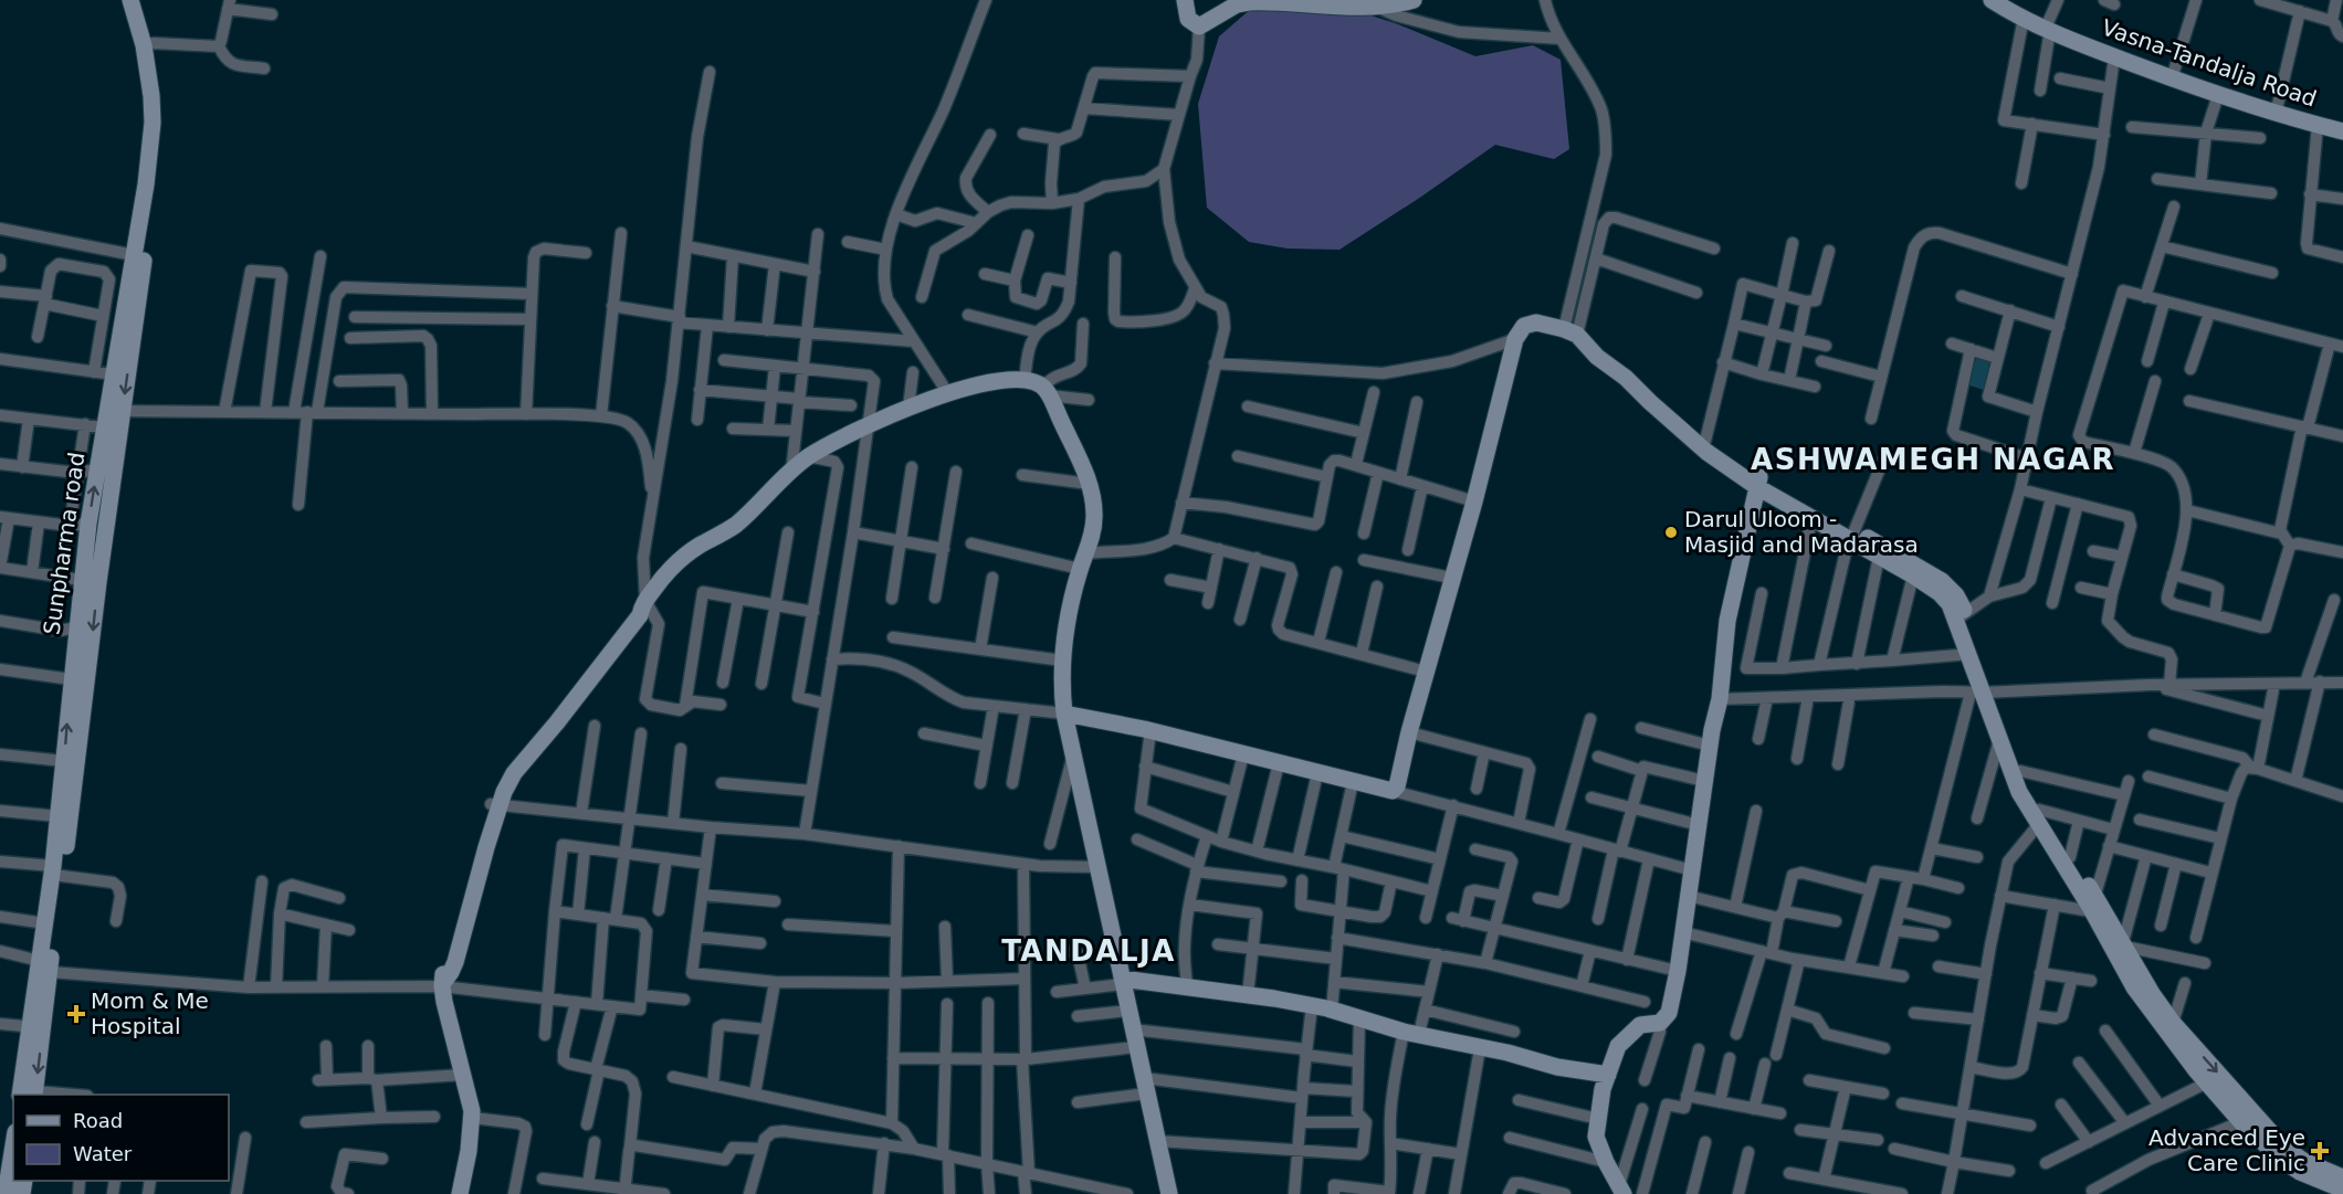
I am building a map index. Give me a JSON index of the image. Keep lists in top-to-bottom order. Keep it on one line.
{"streets":{"street":["Vasna-Tandalja Road","Sunpharma road"]},"districts":["ASHWAMEGH NAGAR","TANDALJA"],"places":{"other":["Darul Uloom - Masjid and Madarasa"],"health":["Mom & Me Hospital","Advanced Eye Care Clinic"]},"legend":["Road","Water"]}
